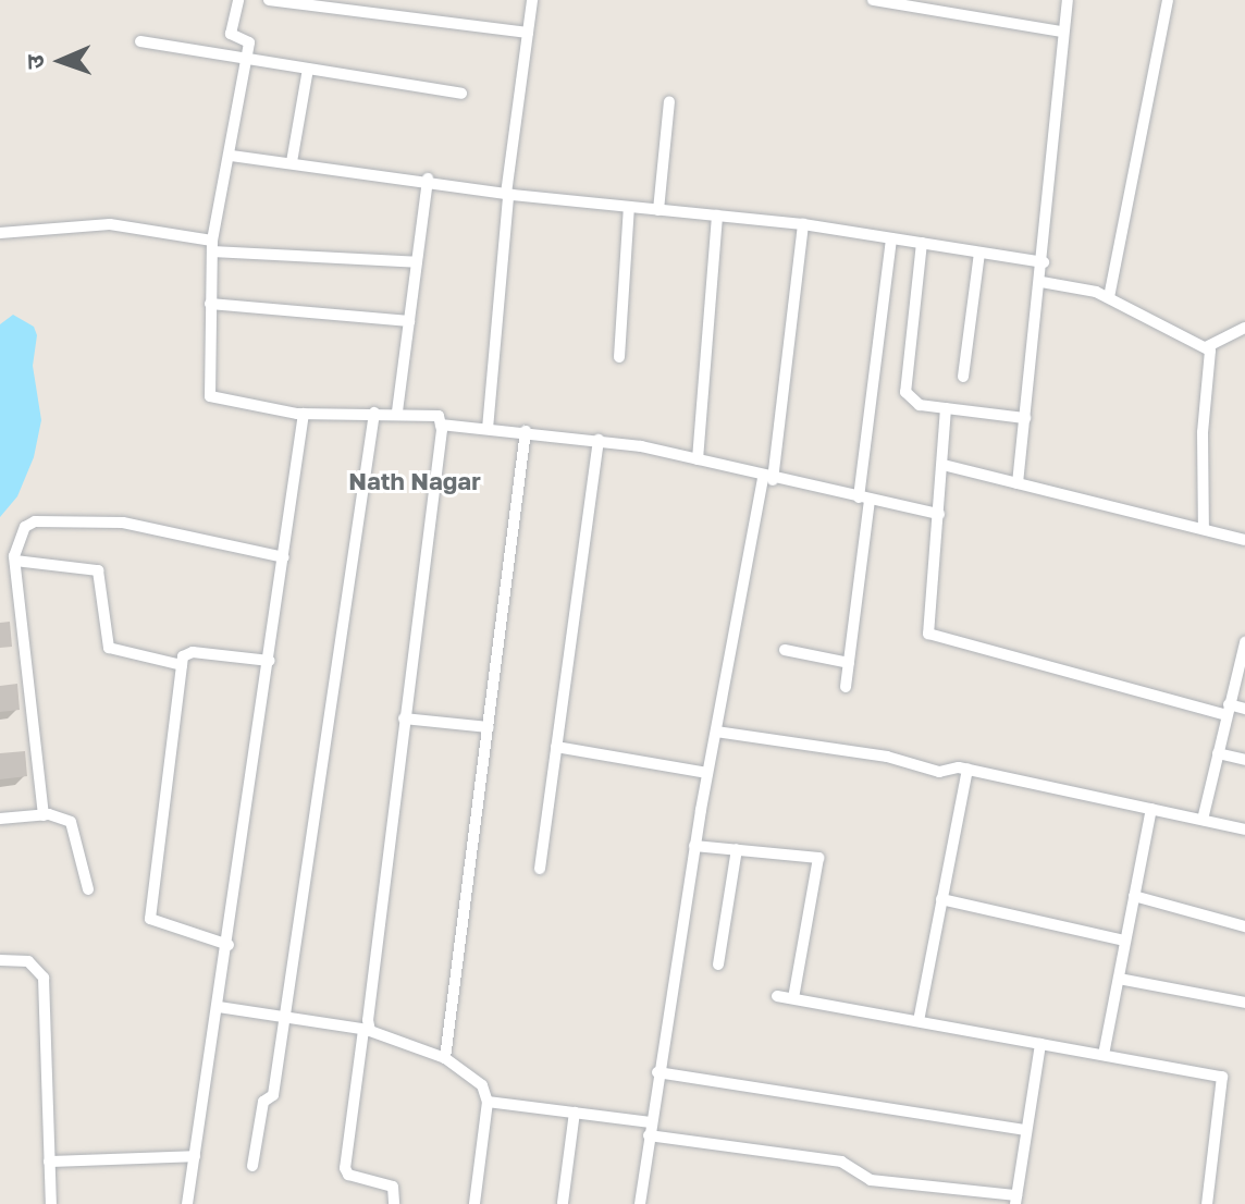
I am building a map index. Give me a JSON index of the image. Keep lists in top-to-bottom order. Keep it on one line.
{"districts":["Nath Nagar"],"north":"left"}
